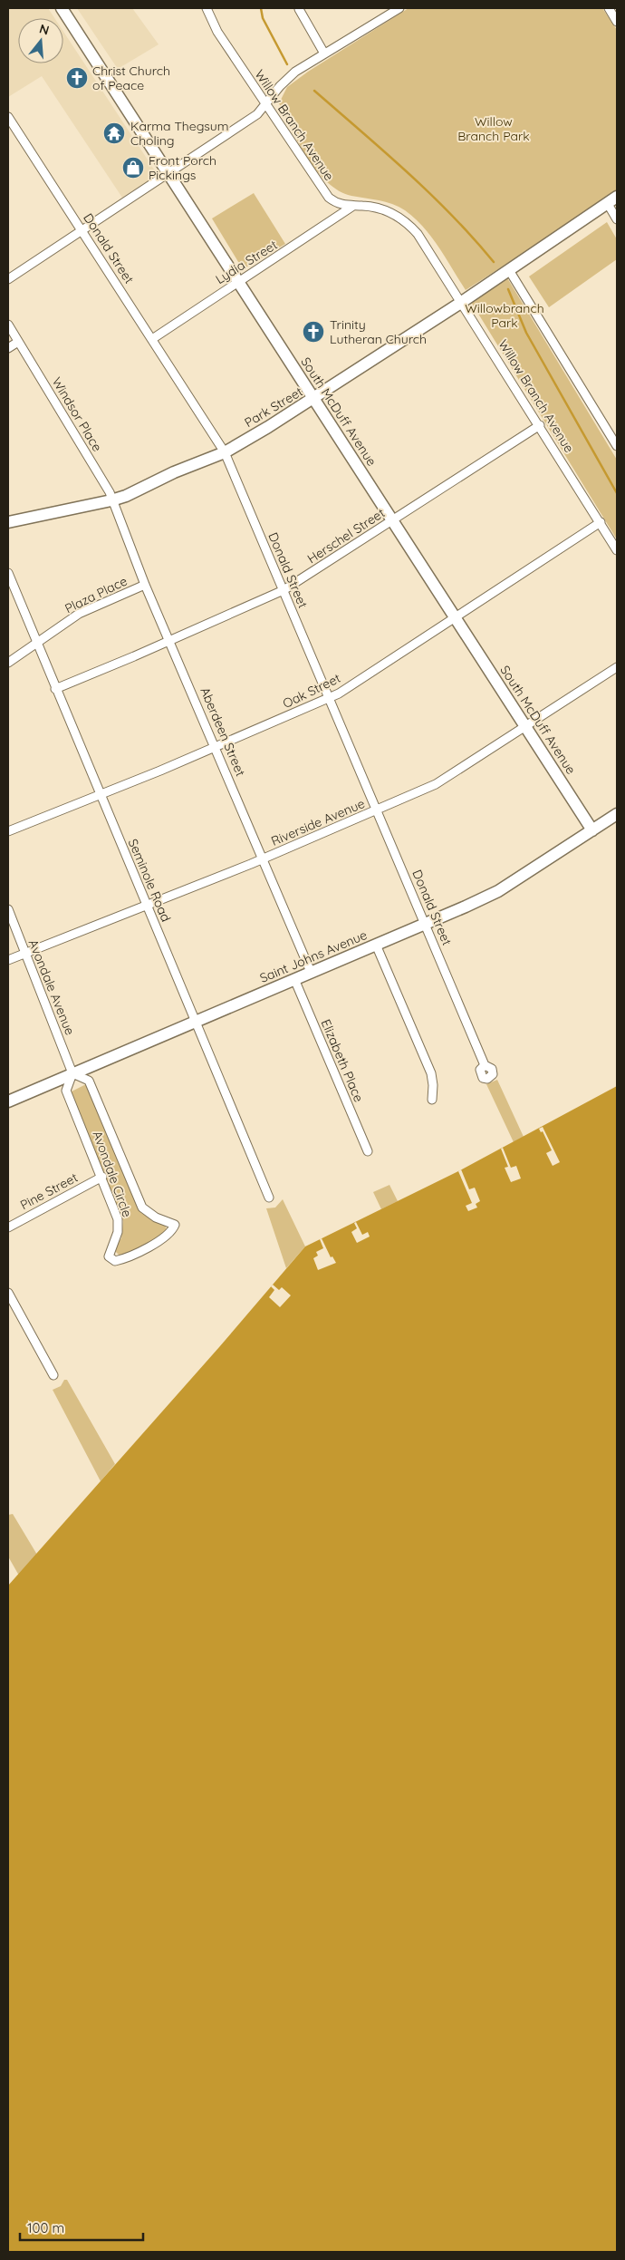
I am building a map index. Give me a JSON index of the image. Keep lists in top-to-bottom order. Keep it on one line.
{"streets":{"main road":["Park Street","South McDuff Avenue","Saint Johns Avenue"],"street":["Willow Branch Avenue","Donald Street","Lydia Street","Windsor Place","Herschel Street","Plaza Place","Oak Street","Aberdeen Street","Riverside Avenue","Seminole Road","Avondale Avenue","Elizabeth Place","Avondale Circle","Pine Street"]},"crossings":[["Willow Branch Avenue","Lydia Street"],["Willow Branch Avenue","Park Street"],["Willow Branch Avenue","Herschel Street"],["Willow Branch Avenue","Oak Street"],["Donald Street","Lydia Street"],["Donald Street","Park Street"],["Donald Street","Herschel Street"],["Donald Street","Oak Street"],["Donald Street","Riverside Avenue"],["Donald Street","Saint Johns Avenue"],["Lydia Street","South McDuff Avenue"],["Park Street","South McDuff Avenue"],["Park Street","Windsor Place"],["Park Street","Aberdeen Street"],["South McDuff Avenue","Herschel Street"],["South McDuff Avenue","Oak Street"],["South McDuff Avenue","Riverside Avenue"],["South McDuff Avenue","Saint Johns Avenue"],["Windsor Place","Aberdeen Street"],["Herschel Street","Aberdeen Street"],["Herschel Street","Seminole Road"],["Plaza Place","Aberdeen Street"],["Plaza Place","Seminole Road"],["Oak Street","Aberdeen Street"],["Oak Street","Seminole Road"],["Aberdeen Street","Riverside Avenue"],["Aberdeen Street","Saint Johns Avenue"],["Riverside Avenue","Seminole Road"],["Riverside Avenue","Avondale Avenue"],["Seminole Road","Saint Johns Avenue"],["Saint Johns Avenue","Avondale Avenue"],["Saint Johns Avenue","Elizabeth Place"],["Saint Johns Avenue","Avondale Circle"],["Avondale Avenue","Avondale Circle"],["Avondale Circle","Pine Street"]],"parks":["Willow Branch Park","Willowbranch Park"],"places":{"church":["Christ Church of Peace","Trinity Lutheran Church"],"temple":["Karma Thegsum Choling"],"shop":["Front Porch Pickings"]},"scale_bar":"100 m","north":"top"}
